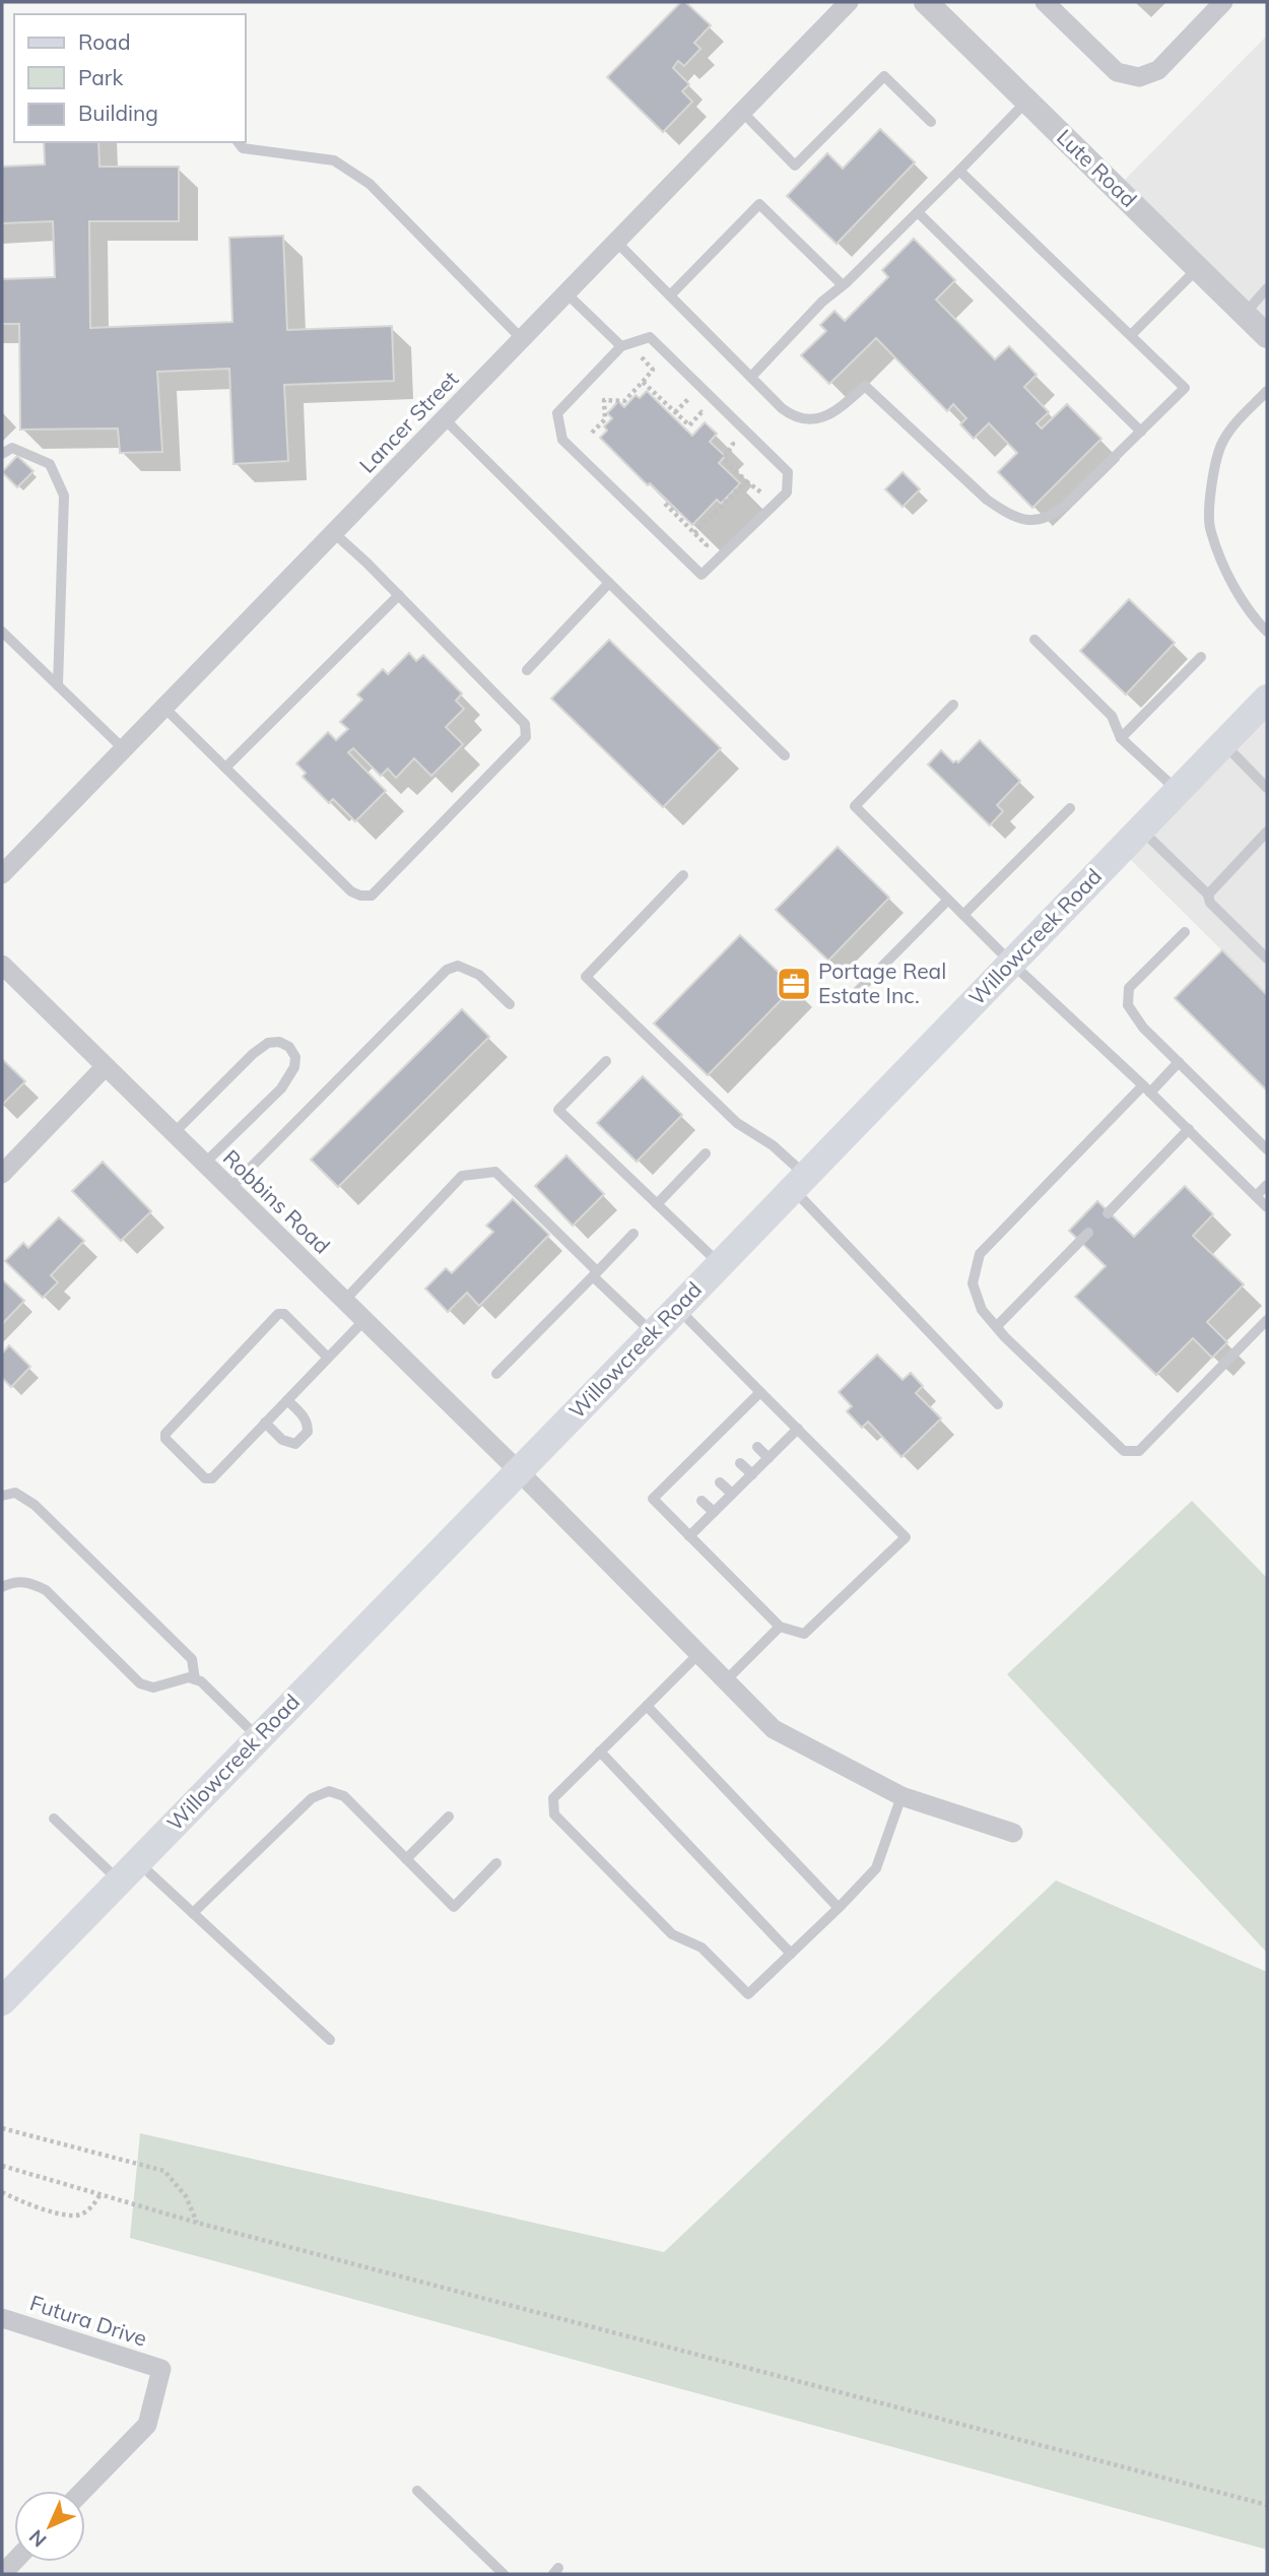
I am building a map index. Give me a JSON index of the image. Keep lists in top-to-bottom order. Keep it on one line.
{"streets":{"main road":["Willowcreek Road"],"street":["Lute Road","Lancer Street","Robbins Road","Futura Drive"]},"crossings":[["Willowcreek Road","Robbins Road"]],"places":{"office":["Portage Real Estate Inc."]},"legend":["Road","Park","Building"],"north":"bottom left"}
